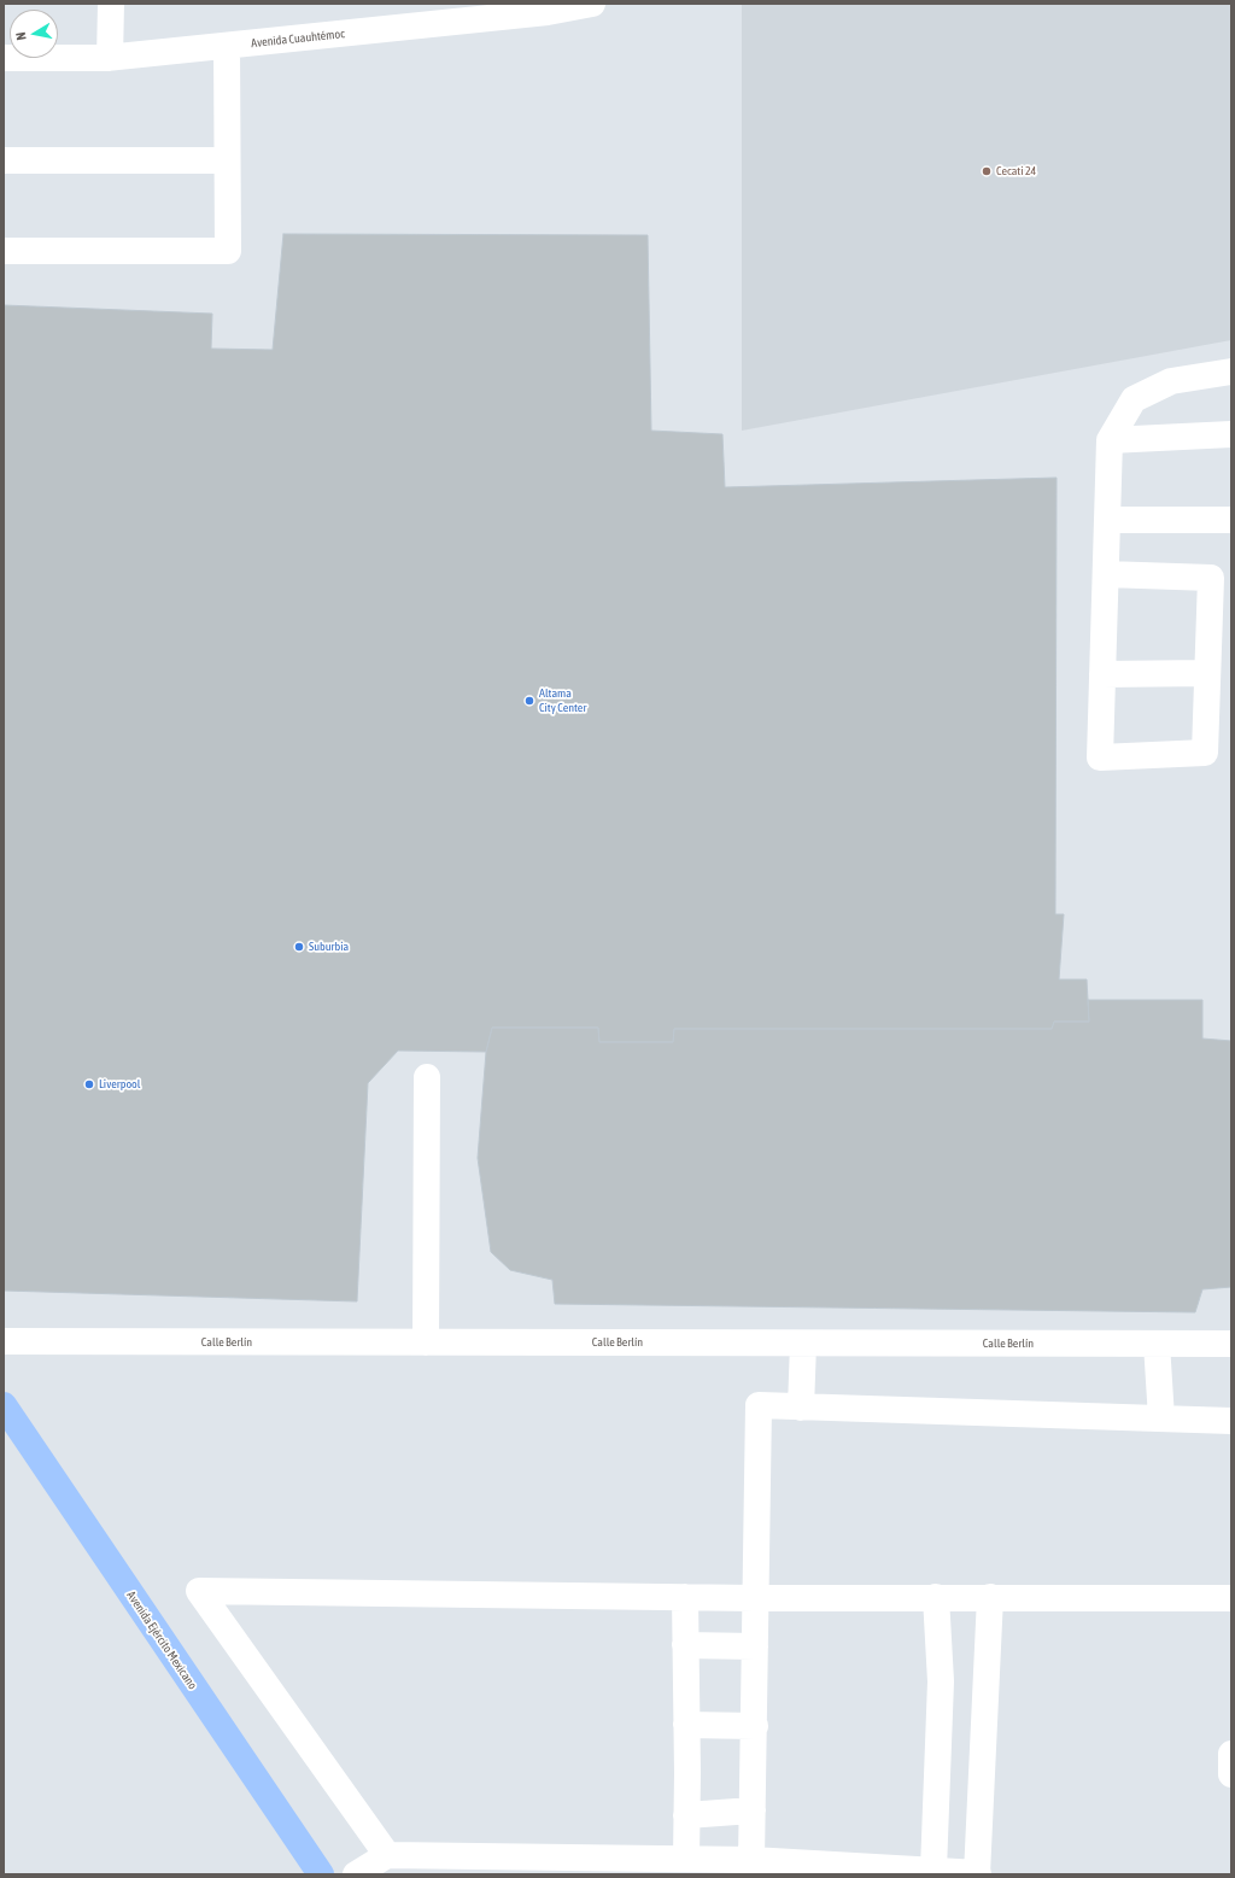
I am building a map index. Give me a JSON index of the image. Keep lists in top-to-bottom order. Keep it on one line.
{"streets":{"main road":["Avenida Ejército Mexicano"],"street":["Avenida Cuauhtémoc","Calle Berlín"]},"places":["Cecati 24","Altama City Center","Suburbia","Liverpool"],"north":"left"}
